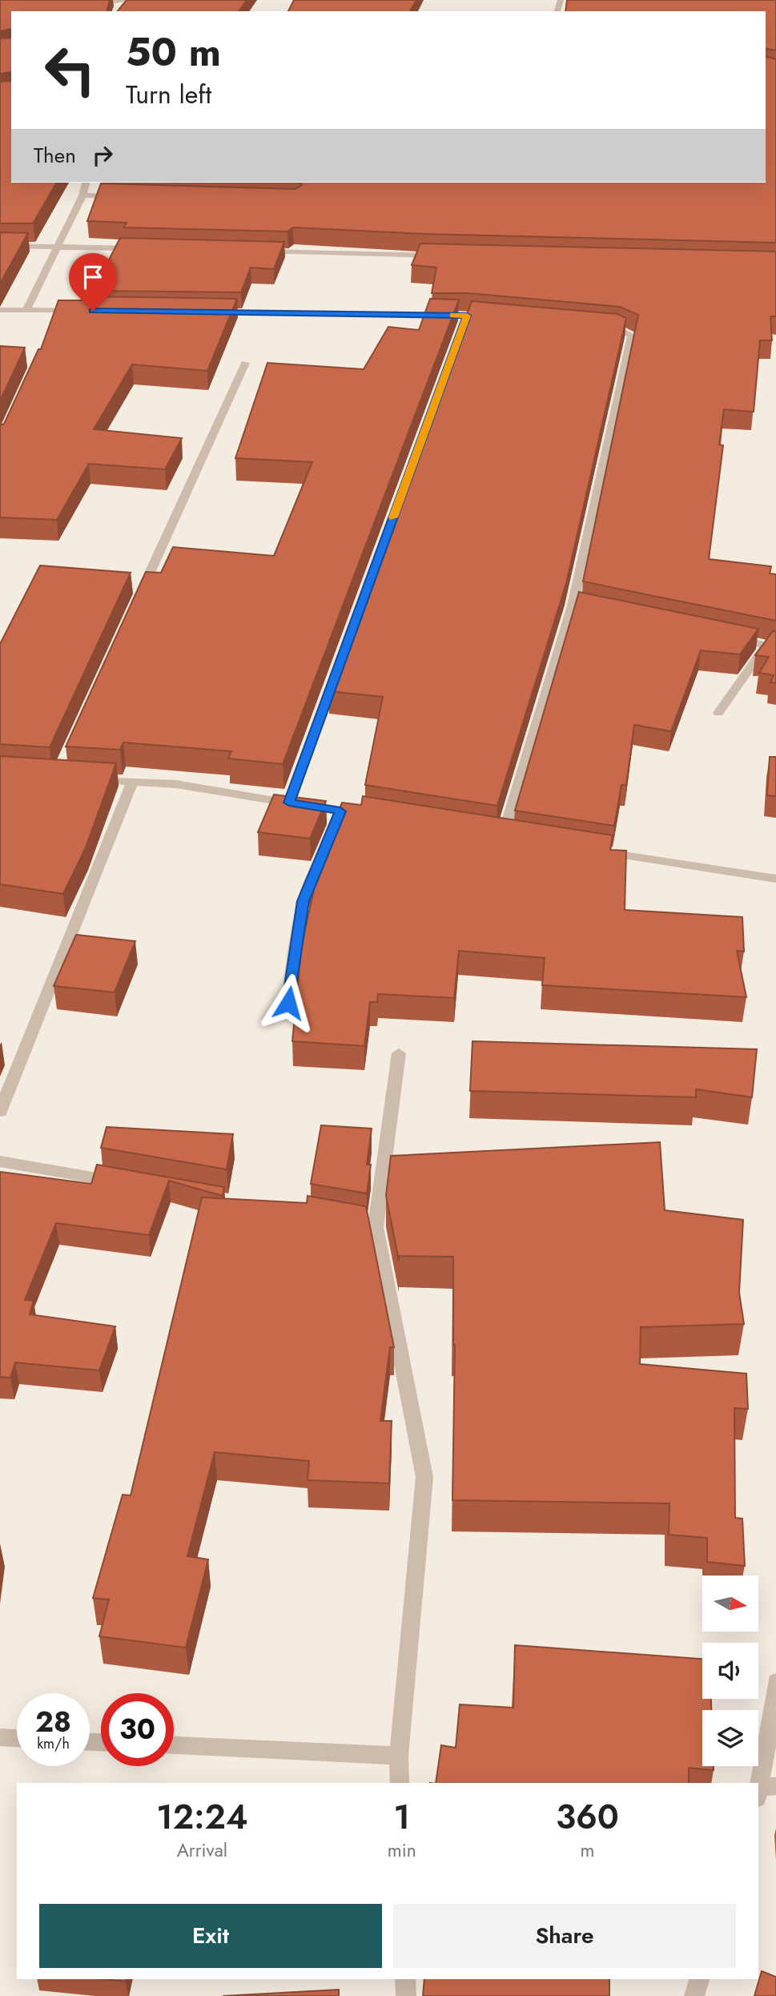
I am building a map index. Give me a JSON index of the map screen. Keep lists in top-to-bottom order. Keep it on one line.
{"north":"right","page":{"turn":["50 m","Turn left"],"then":"Then","speed":"28 km/h","limit":"30","eta":["12:24","Arrival","1","min","360","m"],"buttons":["Exit","Share"]}}
